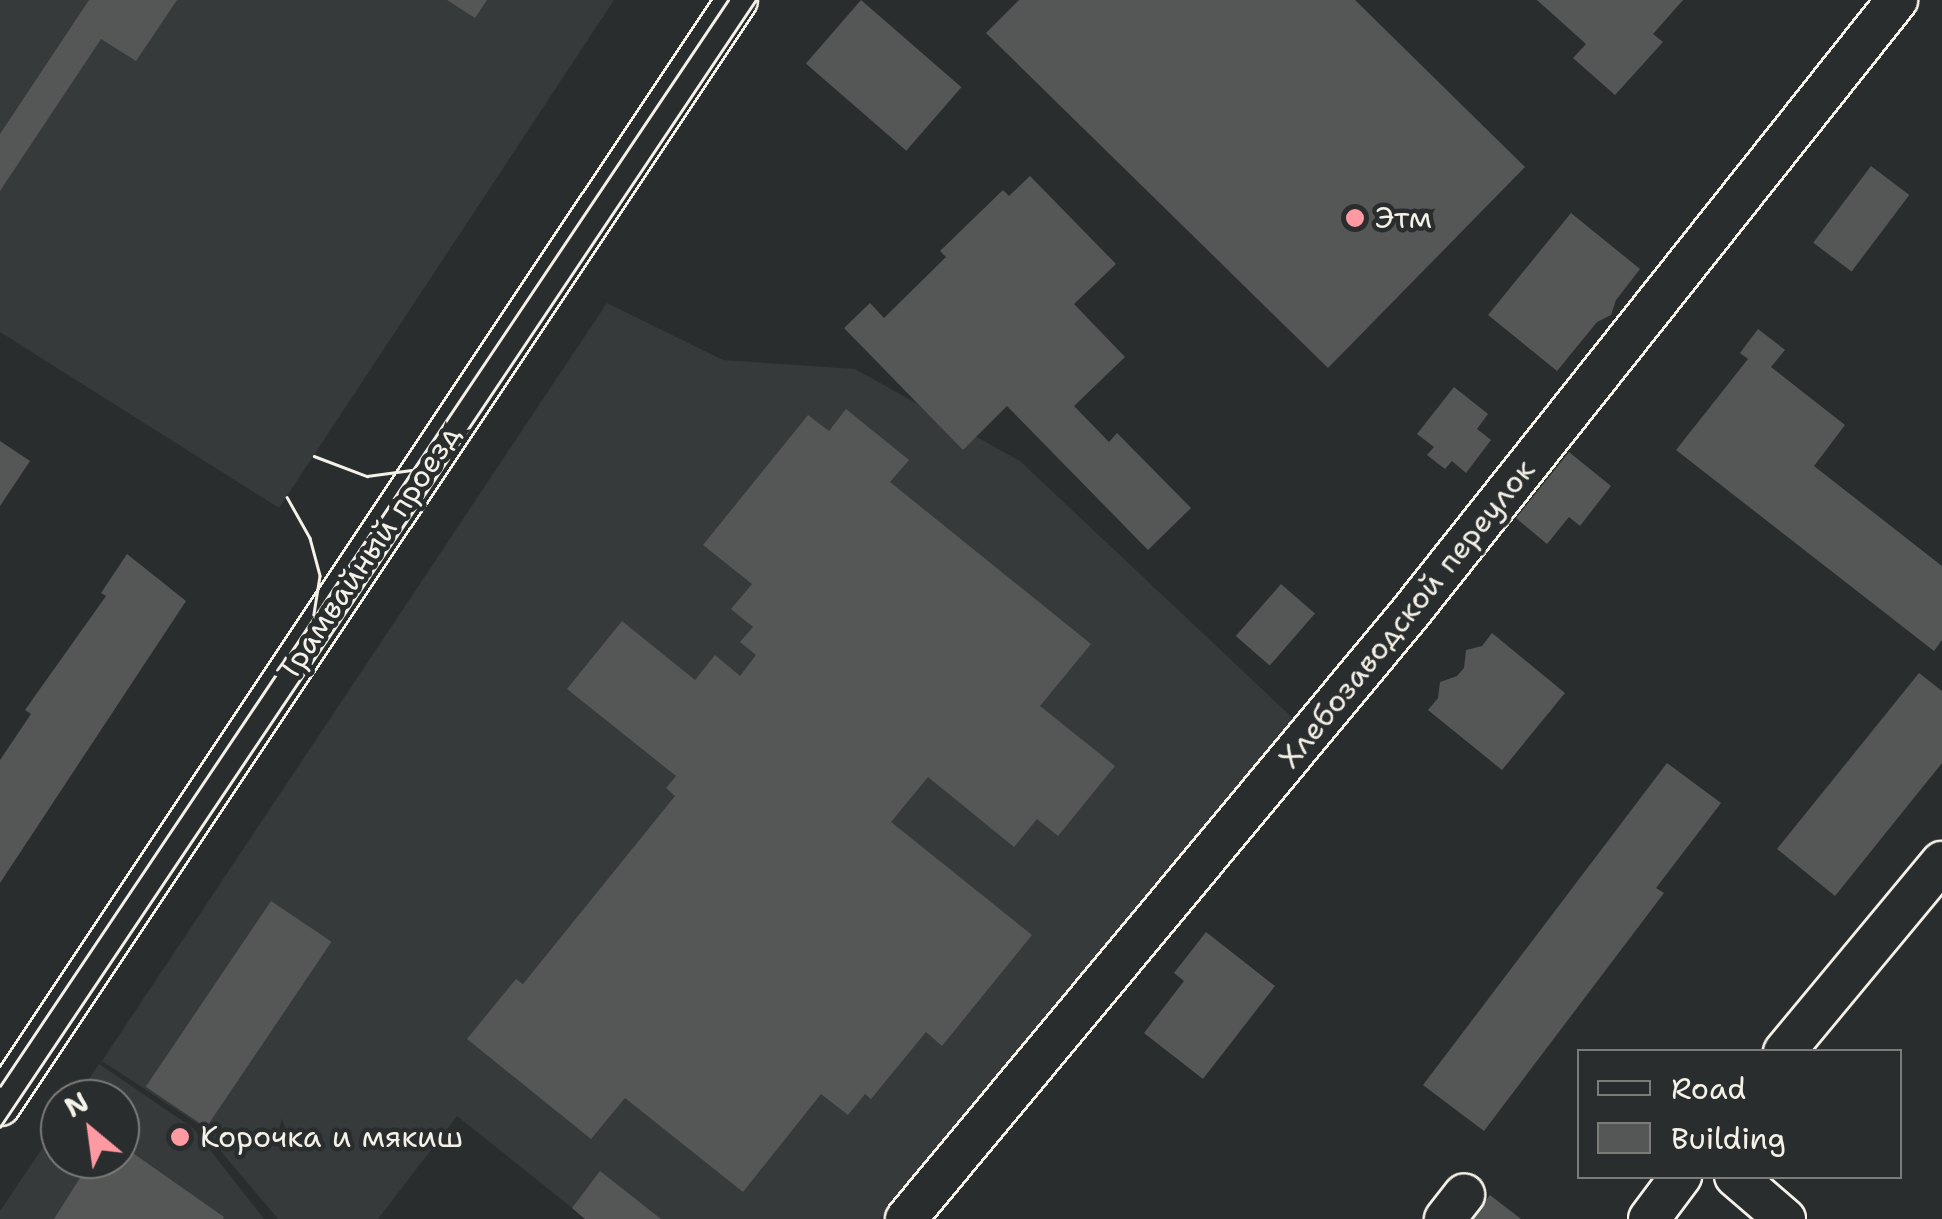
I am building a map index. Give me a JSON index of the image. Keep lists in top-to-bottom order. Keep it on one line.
{"streets":{"street":["Трамвайный проезд","Хлебозаводской переулок"]},"places":["Этм","Корочка и мякиш"],"legend":["Road","Building"],"north":"top left"}
